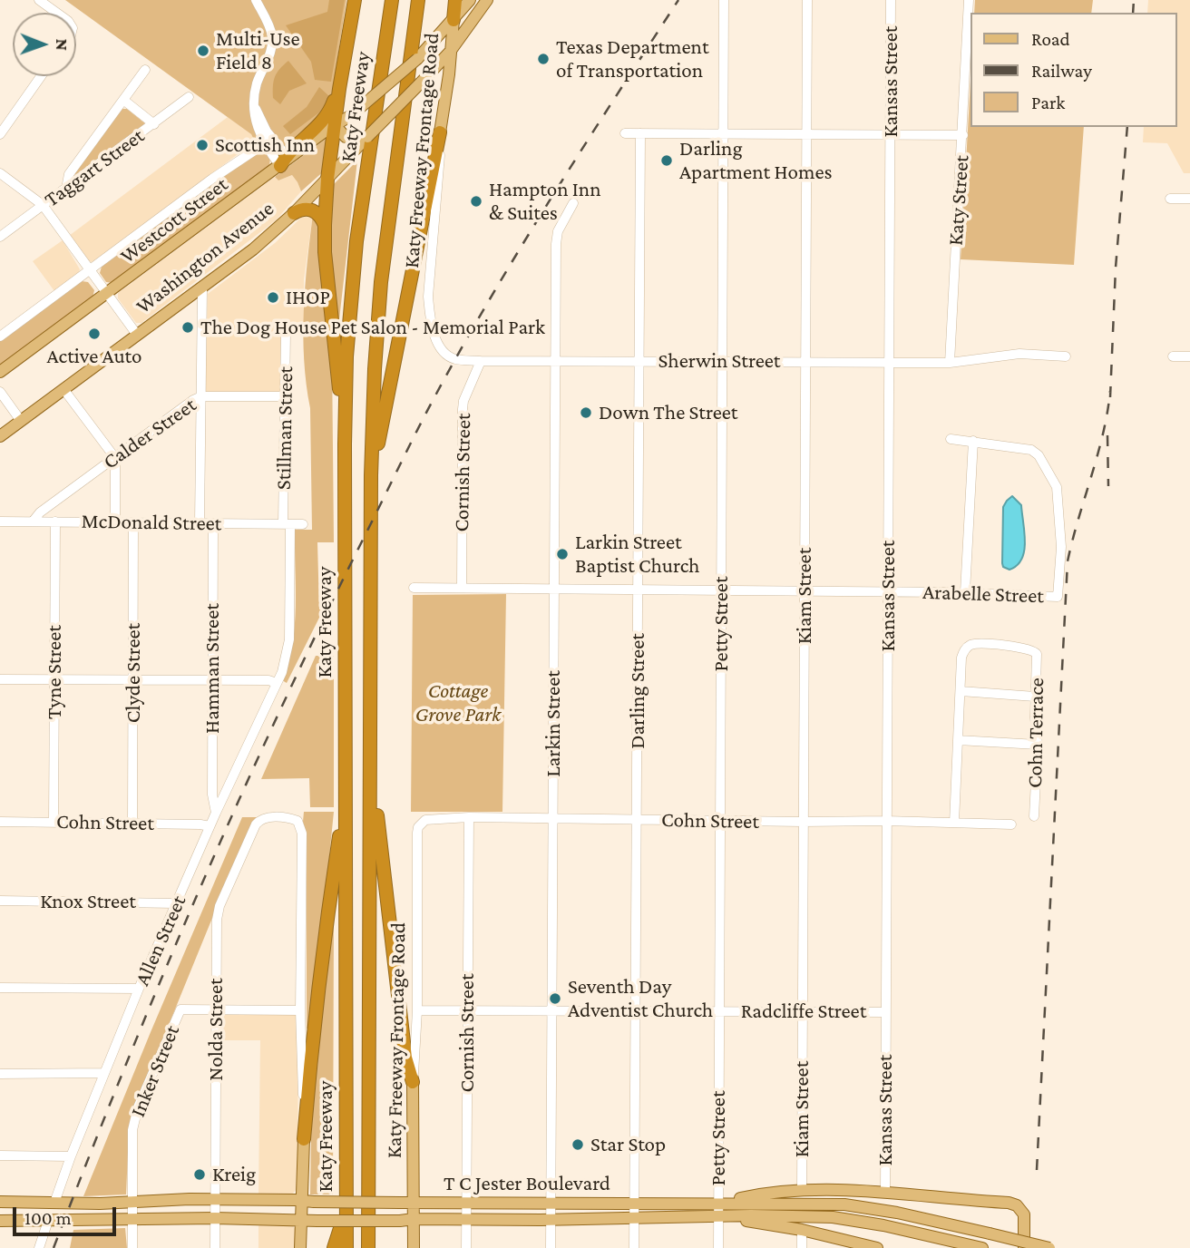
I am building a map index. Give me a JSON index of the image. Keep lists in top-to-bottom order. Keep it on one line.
{"streets":{"highway":["Katy Freeway"],"main road":["Katy Freeway Frontage Road","Westcott Street","Washington Avenue","T C Jester Boulevard"],"street":["Kansas Street","Taggart Street","Katy Street","Sherwin Street","Stillman Street","Calder Street","Cornish Street","McDonald Street","Arabelle Street","Kiam Street","Petty Street","Hamman Street","Tyne Street","Clyde Street","Darling Street","Larkin Street","Cohn Terrace","Cohn Street","Knox Street","Allen Street","Radcliffe Street","Nolda Street","Inker Street"]},"crossings":[["Kansas Street","Sherwin Street"],["Kansas Street","Arabelle Street"],["Kansas Street","Cohn Street"],["Kansas Street","Radcliffe Street"],["Katy Freeway Frontage Road","Westcott Street"],["Katy Freeway Frontage Road","Washington Avenue"],["Katy Freeway Frontage Road","Sherwin Street"],["Katy Freeway Frontage Road","Cohn Street"],["Katy Freeway Frontage Road","Radcliffe Street"],["Katy Freeway Frontage Road","T C Jester Boulevard"],["Katy Street","Sherwin Street"],["Sherwin Street","Cornish Street"],["Sherwin Street","Kiam Street"],["Sherwin Street","Petty Street"],["Sherwin Street","Darling Street"],["Sherwin Street","Larkin Street"],["Stillman Street","Calder Street"],["Stillman Street","McDonald Street"],["Stillman Street","Allen Street"],["Calder Street","McDonald Street"],["Cornish Street","Arabelle Street"],["Cornish Street","Cohn Street"],["Cornish Street","Radcliffe Street"],["Cornish Street","T C Jester Boulevard"],["McDonald Street","Hamman Street"],["McDonald Street","Tyne Street"],["McDonald Street","Clyde Street"],["Arabelle Street","Kiam Street"],["Arabelle Street","Petty Street"],["Arabelle Street","Darling Street"],["Arabelle Street","Larkin Street"],["Kiam Street","Cohn Street"],["Kiam Street","Radcliffe Street"],["Petty Street","Cohn Street"],["Petty Street","Radcliffe Street"],["Petty Street","T C Jester Boulevard"],["Hamman Street","Allen Street"],["Tyne Street","Cohn Street"],["Clyde Street","Cohn Street"],["Darling Street","Cohn Street"],["Darling Street","Radcliffe Street"],["Darling Street","T C Jester Boulevard"],["Larkin Street","Cohn Street"],["Larkin Street","Radcliffe Street"],["Larkin Street","T C Jester Boulevard"],["Cohn Street","Allen Street"],["Knox Street","Allen Street"],["Allen Street","T C Jester Boulevard"],["Nolda Street","Inker Street"],["Nolda Street","T C Jester Boulevard"],["Inker Street","T C Jester Boulevard"]],"parks":["Cottage Grove Park"],"places":["Multi-Use Field 8","Texas Department of Transportation","Scottish Inn","Darling Apartment Homes","Hampton Inn & Suites","IHOP","The Dog House Pet Salon - Memorial Park","Active Auto","Down The Street","Larkin Street Baptist Church","Seventh Day Adventist Church","Star Stop","Kreig"],"legend":["Road","Railway","Park"],"scale_bar":"100 m","north":"right"}
